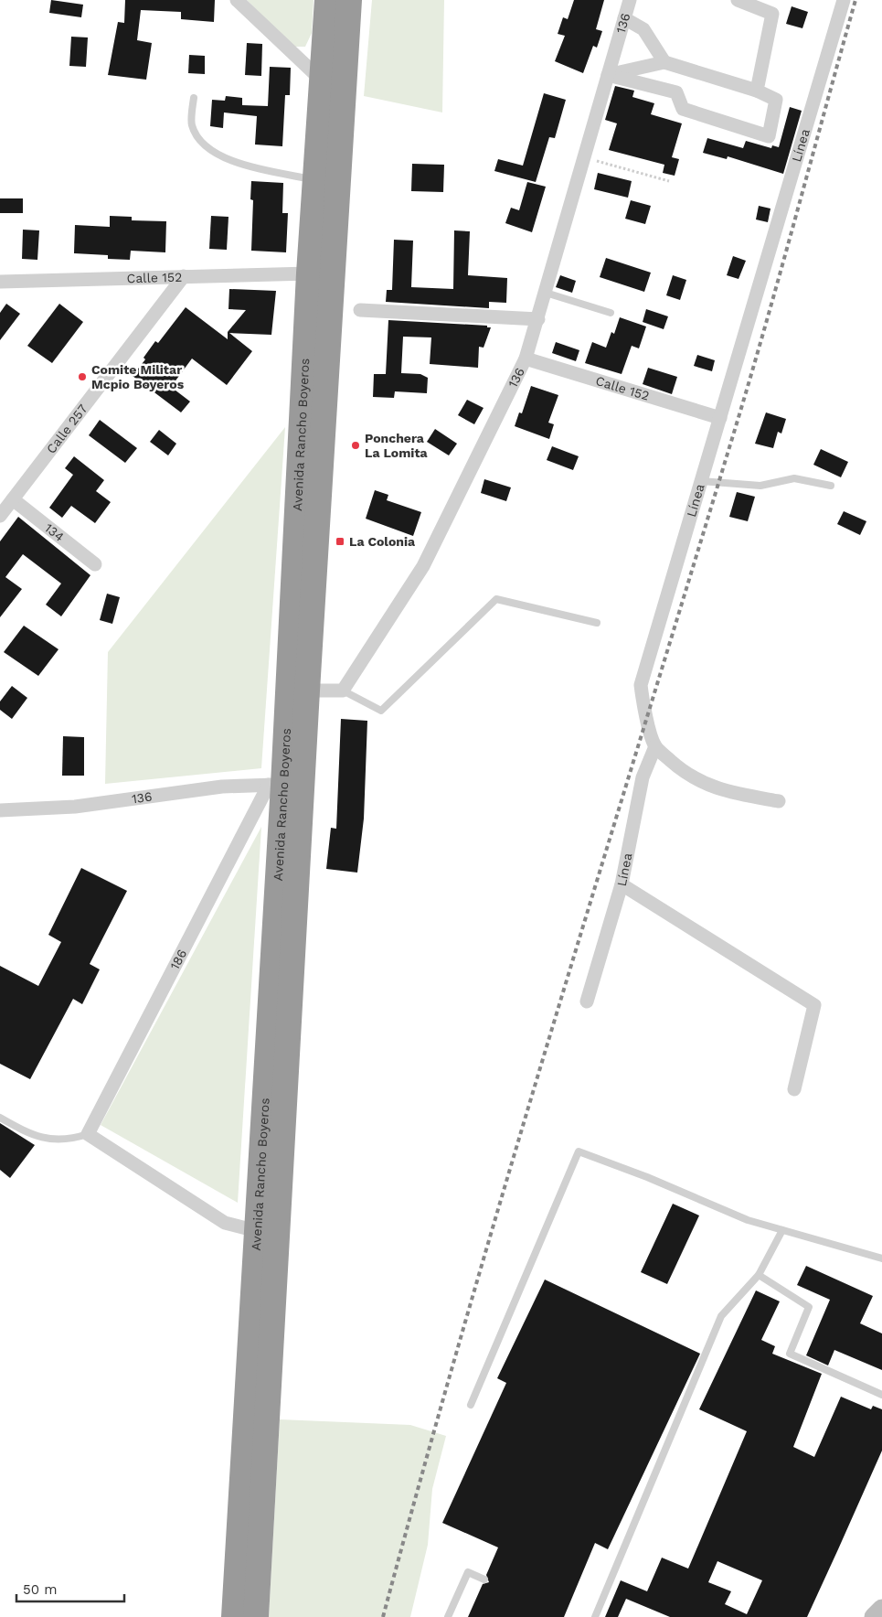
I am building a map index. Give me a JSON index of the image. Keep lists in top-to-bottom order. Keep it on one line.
{"streets":{"highway":["Avenida Rancho Boyeros"],"street":["136","Línea","Calle 152","Calle 257","134","186"]},"crossings":[["136","Calle 152"],["136","Avenida Rancho Boyeros"],["136","186"],["Línea","Calle 152"],["Calle 152","Calle 257"],["Calle 152","Avenida Rancho Boyeros"],["Calle 257","134"],["Avenida Rancho Boyeros","186"]],"places":{"other":["Comite Militar Mcpio Boyeros","Ponchera La Lomita"],"transit":["La Colonia"]},"scale_bar":"50 m"}
